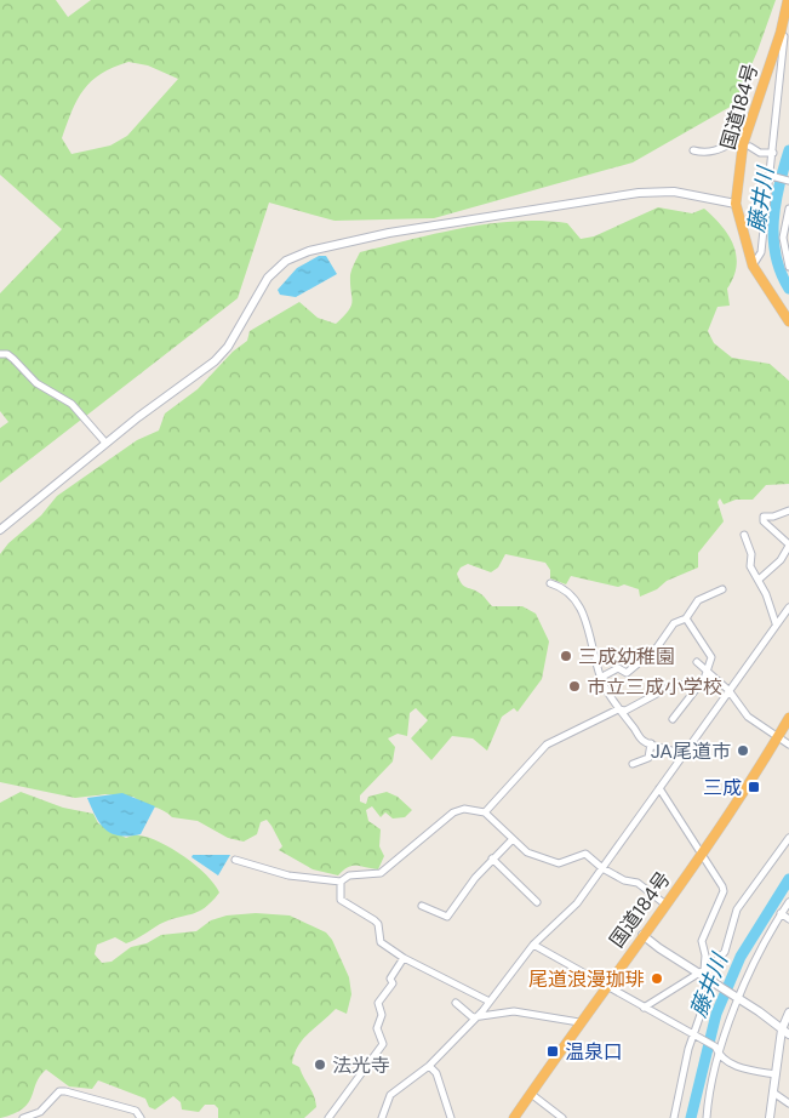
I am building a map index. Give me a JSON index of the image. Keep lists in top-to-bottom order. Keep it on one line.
{"streets":{"highway":["国道184号"]},"water":["藤井川"],"places":{"other":["三成幼稚園","市立三成小学校","JA尾道市","尾道浪漫珈琲","法光寺"],"transit":["三成","温泉口"]}}
